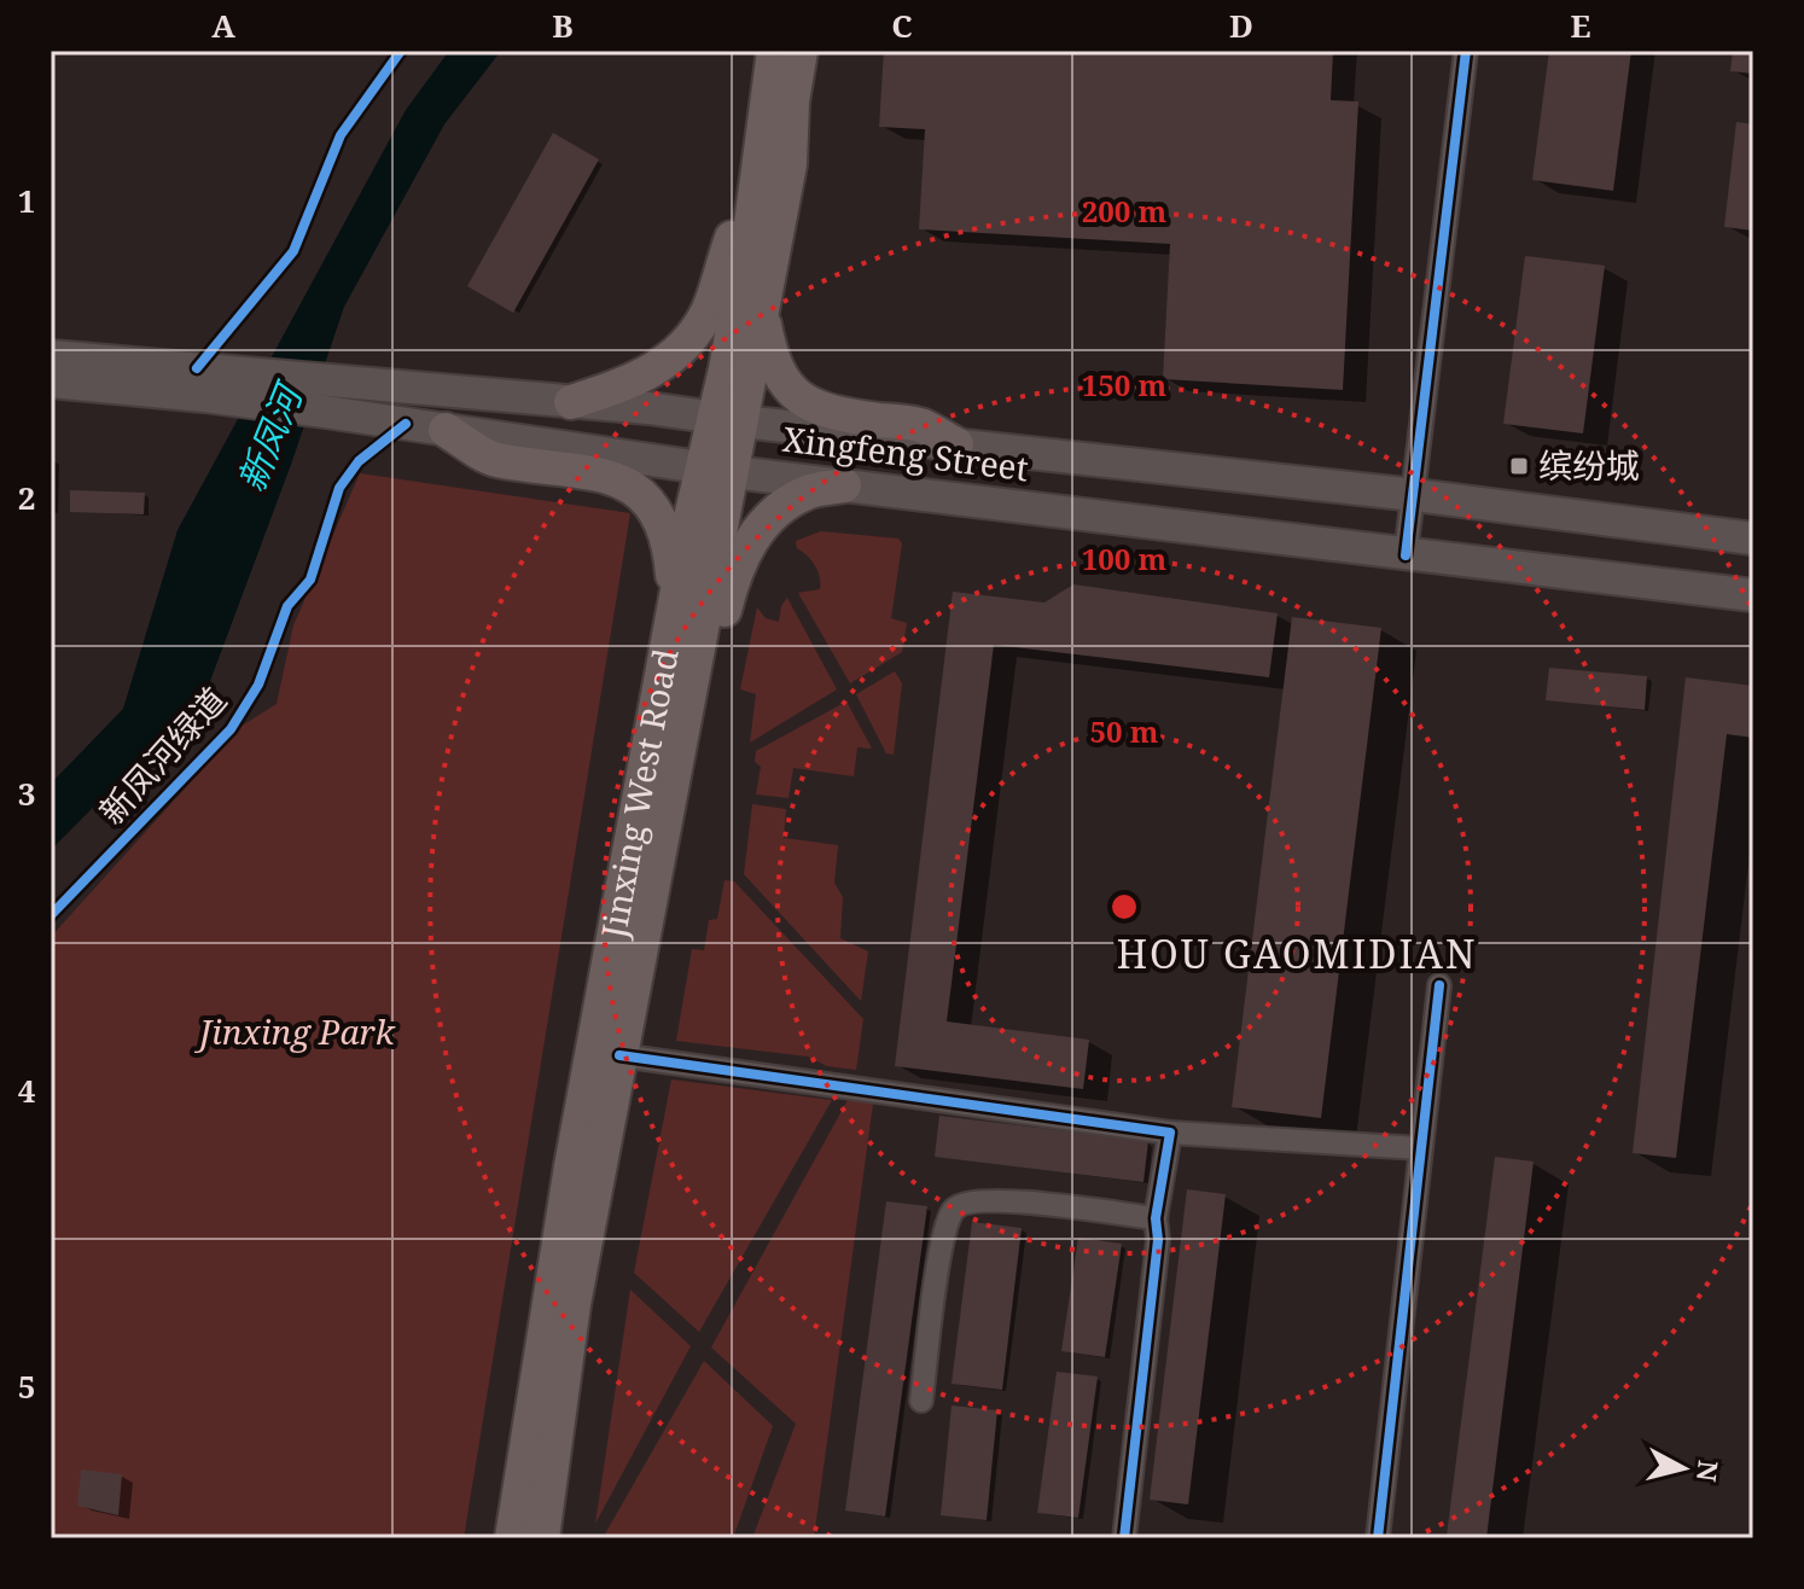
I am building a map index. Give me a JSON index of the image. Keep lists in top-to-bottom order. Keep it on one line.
{"streets":{"main road":["Xingfeng Street","Jinxing West Road"],"cycle path":["新凤河绿道"]},"crossings":[["Xingfeng Street","Jinxing West Road"]],"districts":["HOU GAOMIDIAN"],"water":["新凤河"],"parks":["Jinxing Park"],"places":{"transit":["缤纷城"]},"north":"right","grid":{"columns":["A","B","C","D","E"],"rows":["1","2","3","4","5"]},"rings":["200 m","150 m","100 m","50 m"]}
